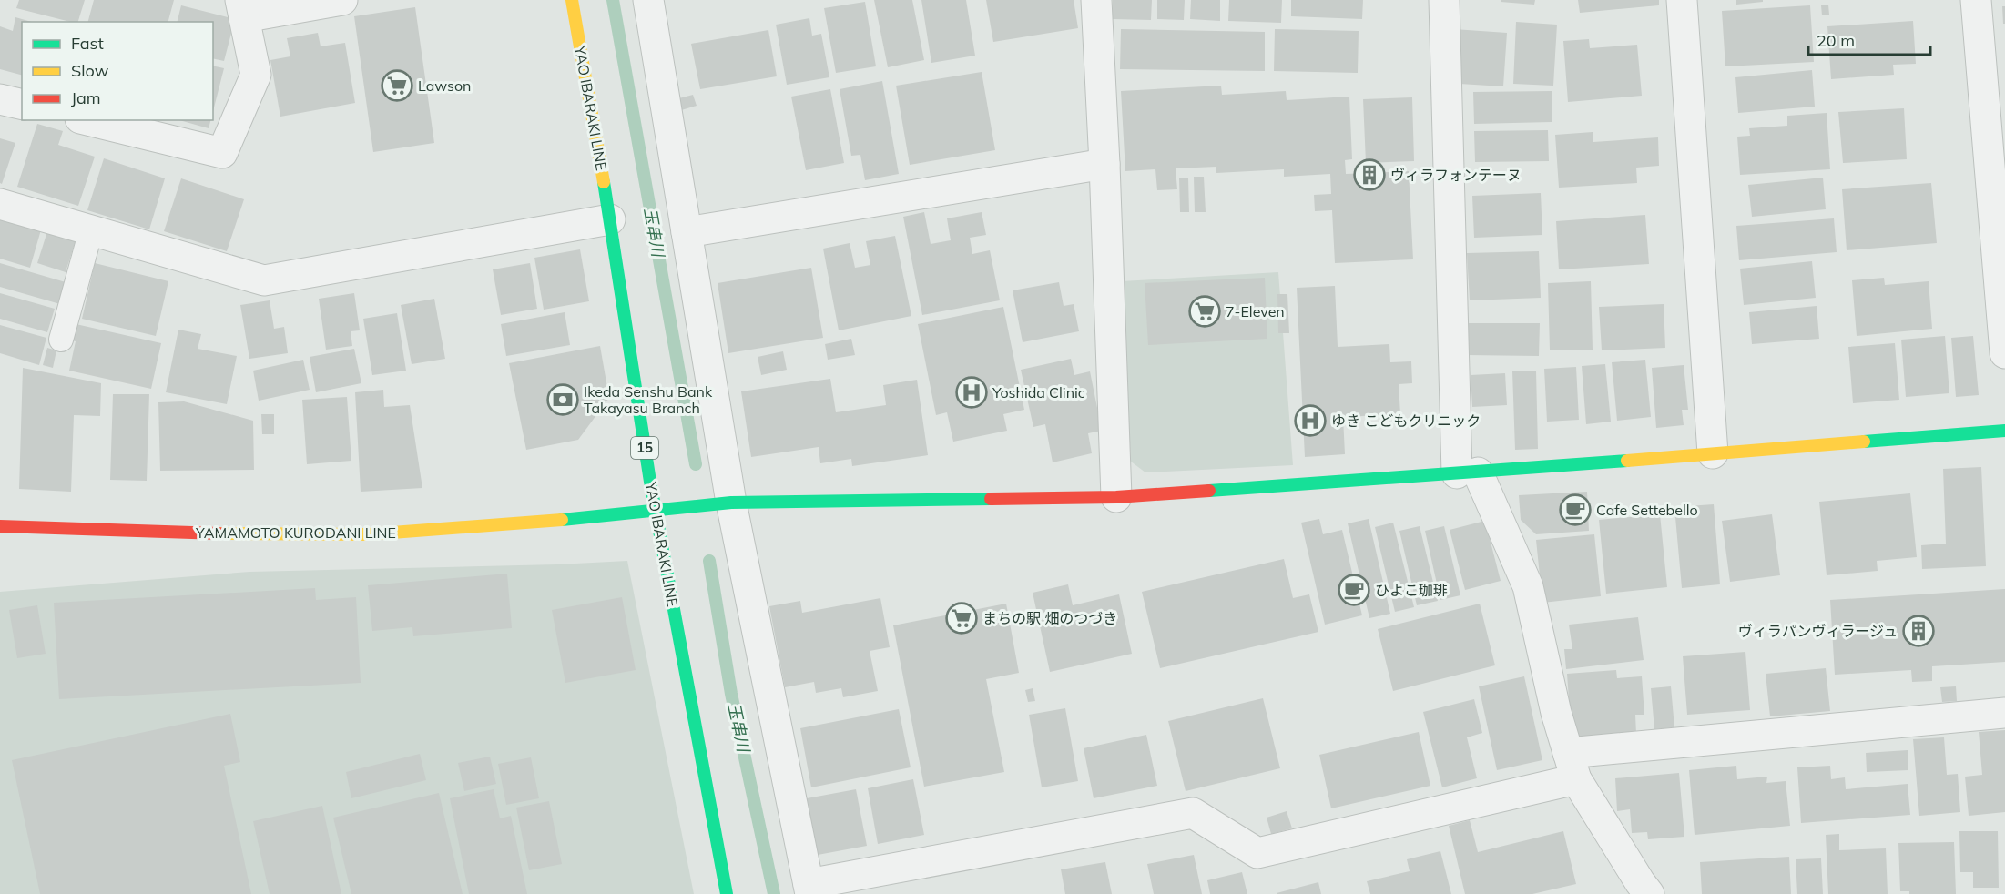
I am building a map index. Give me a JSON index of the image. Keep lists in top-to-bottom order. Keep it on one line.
{"streets":{"main road":["YAO IBARAKI LINE","15","YAMAMOTO KURODANI LINE"]},"crossings":[["YAO IBARAKI LINE","YAMAMOTO KURODANI LINE"]],"water":["玉串川"],"places":{"supermarket":["Lawson","7-Eleven","まちの駅 畑のつづき"],"building":["ヴィラフォンテーヌ","ヴィラパンヴィラージュ"],"hospital":["Yoshida Clinic","ゆき こどもクリニック"],"bank":["Ikeda Senshu Bank Takayasu Branch"],"cafe":["Cafe Settebello","ひよこ珈琲"]},"legend":["Fast","Slow","Jam"],"scale_bar":"20 m"}
